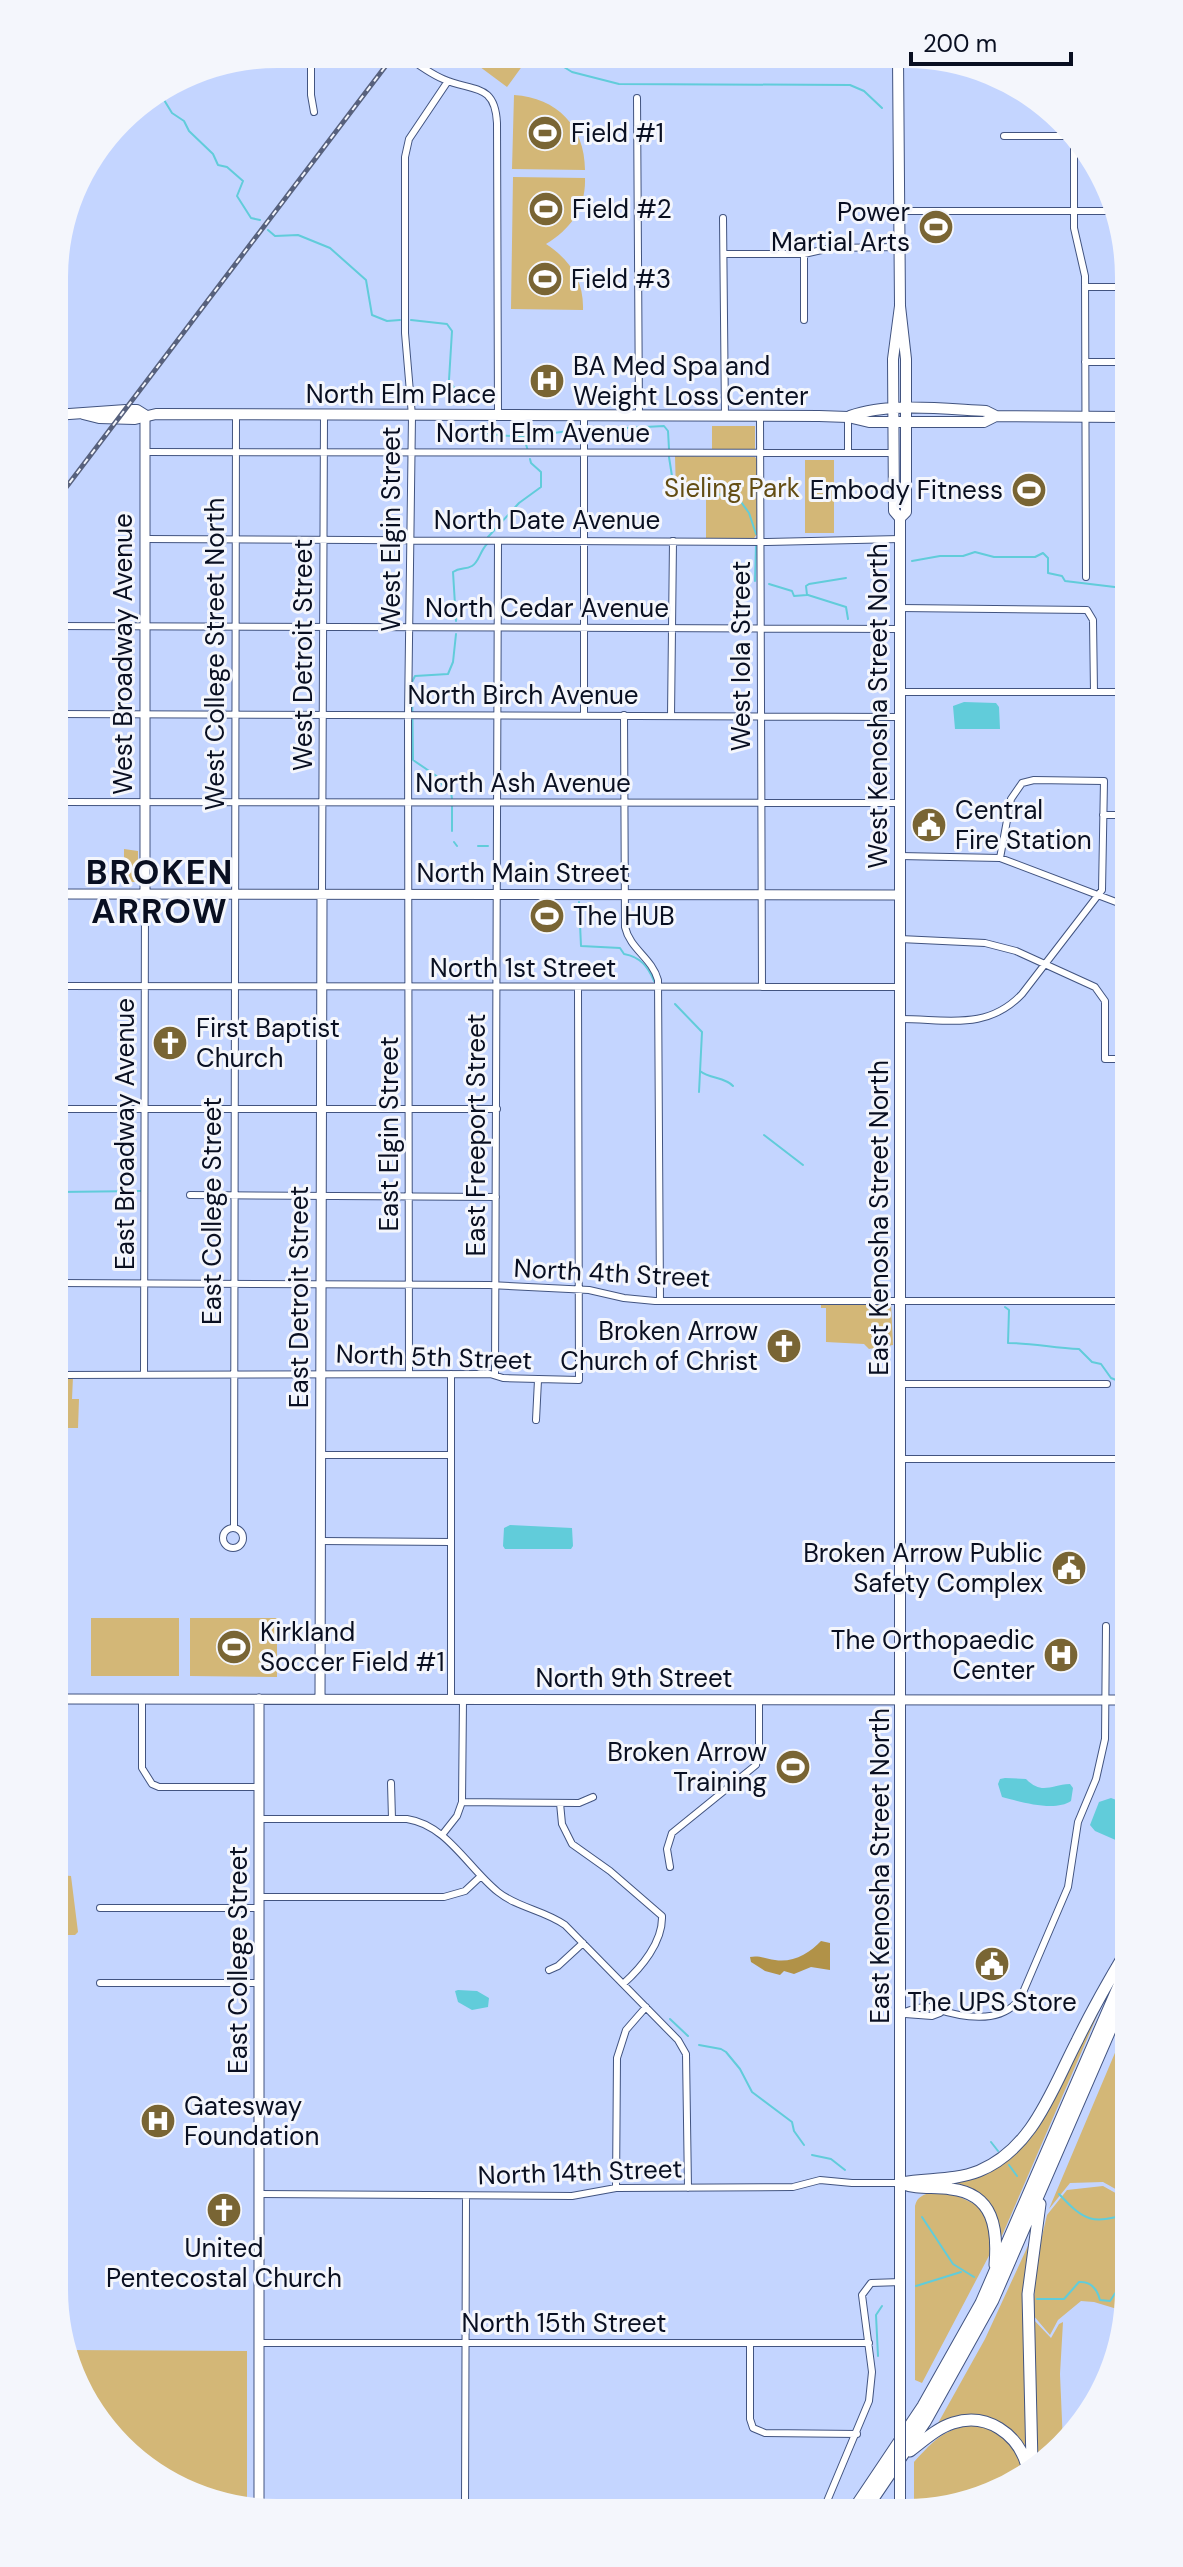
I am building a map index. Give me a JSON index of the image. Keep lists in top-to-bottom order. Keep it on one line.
{"streets":{"main road":["North Elm Place","West Kenosha Street North","East Kenosha Street North"],"street":["North Elm Avenue","North Date Avenue","West Elgin Street","North Cedar Avenue","West Broadway Avenue","West College Street North","West Detroit Street","West Iola Street","North Birch Avenue","North Ash Avenue","North Main Street","North 1st Street","East Broadway Avenue","East Elgin Street","East Freeport Street","East College Street","North 4th Street","East Detroit Street","North 5th Street","North 9th Street","North 14th Street","North 15th Street"]},"crossings":[["North Elm Place","West Elgin Street"],["North Elm Place","West Broadway Avenue"],["North Elm Place","West College Street North"],["North Elm Place","West Detroit Street"],["North Elm Place","West Iola Street"],["North Elm Place","West Kenosha Street North"],["North Elm Avenue","West Elgin Street"],["North Elm Avenue","West Broadway Avenue"],["North Elm Avenue","West College Street North"],["North Elm Avenue","West Detroit Street"],["North Elm Avenue","West Iola Street"],["North Elm Avenue","West Kenosha Street North"],["North Date Avenue","West Elgin Street"],["North Date Avenue","West Broadway Avenue"],["North Date Avenue","West College Street North"],["North Date Avenue","West Detroit Street"],["North Date Avenue","West Iola Street"],["North Date Avenue","West Kenosha Street North"],["North Date Avenue","East Freeport Street"],["West Elgin Street","North Cedar Avenue"],["West Elgin Street","North Birch Avenue"],["West Elgin Street","North Ash Avenue"],["West Elgin Street","North Main Street"],["West Elgin Street","East Elgin Street"],["North Cedar Avenue","West Broadway Avenue"],["North Cedar Avenue","West College Street North"],["North Cedar Avenue","West Detroit Street"],["North Cedar Avenue","West Iola Street"],["North Cedar Avenue","West Kenosha Street North"],["North Cedar Avenue","East Freeport Street"],["West Broadway Avenue","North Birch Avenue"],["West Broadway Avenue","North Ash Avenue"],["West Broadway Avenue","North Main Street"],["West Broadway Avenue","East Broadway Avenue"],["West College Street North","North Birch Avenue"],["West College Street North","North Ash Avenue"],["West College Street North","North Main Street"],["West College Street North","East College Street"],["West Detroit Street","North Birch Avenue"],["West Detroit Street","North Ash Avenue"],["West Detroit Street","North Main Street"],["West Detroit Street","East Detroit Street"],["West Iola Street","North Birch Avenue"],["West Iola Street","North Ash Avenue"],["West Iola Street","North Main Street"],["West Iola Street","North 1st Street"],["North Birch Avenue","West Kenosha Street North"],["North Birch Avenue","East Freeport Street"],["West Kenosha Street North","North Ash Avenue"],["West Kenosha Street North","North Main Street"],["North Ash Avenue","East Freeport Street"],["North Main Street","East Broadway Avenue"],["North Main Street","East Elgin Street"],["North Main Street","East Freeport Street"],["North Main Street","East College Street"],["North Main Street","East Detroit Street"],["North 1st Street","East Broadway Avenue"],["North 1st Street","East Elgin Street"],["North 1st Street","East Freeport Street"],["North 1st Street","East College Street"],["North 1st Street","East Kenosha Street North"],["North 1st Street","East Detroit Street"],["East Broadway Avenue","North 4th Street"],["East Broadway Avenue","North 5th Street"],["East Elgin Street","North 4th Street"],["East Elgin Street","North 5th Street"],["East Freeport Street","North 4th Street"],["East Freeport Street","North 5th Street"],["East College Street","North 4th Street"],["East College Street","North 5th Street"],["East College Street","North 9th Street"],["East College Street","North 14th Street"],["East College Street","North 15th Street"],["East Kenosha Street North","North 4th Street"],["East Kenosha Street North","North 9th Street"],["East Kenosha Street North","North 14th Street"],["North 4th Street","East Detroit Street"],["North 4th Street","North 5th Street"],["East Detroit Street","North 5th Street"],["East Detroit Street","North 9th Street"]],"districts":["BROKEN ARROW"],"parks":["Sieling Park"],"places":{"sports":["Field #1","Field #2","Power Martial Arts","Field #3","Embody Fitness","The HUB","Kirkland Soccer Field #1","Broken Arrow Training"],"hospital":["BA Med Spa and Weight Loss Center","The Orthopaedic Center","Gatesway Foundation"],"public building":["Central Fire Station","Broken Arrow Public Safety Complex","The UPS Store"],"church":["First Baptist Church","Broken Arrow Church of Christ","United Pentecostal Church"]},"scale_bar":"200 m"}
